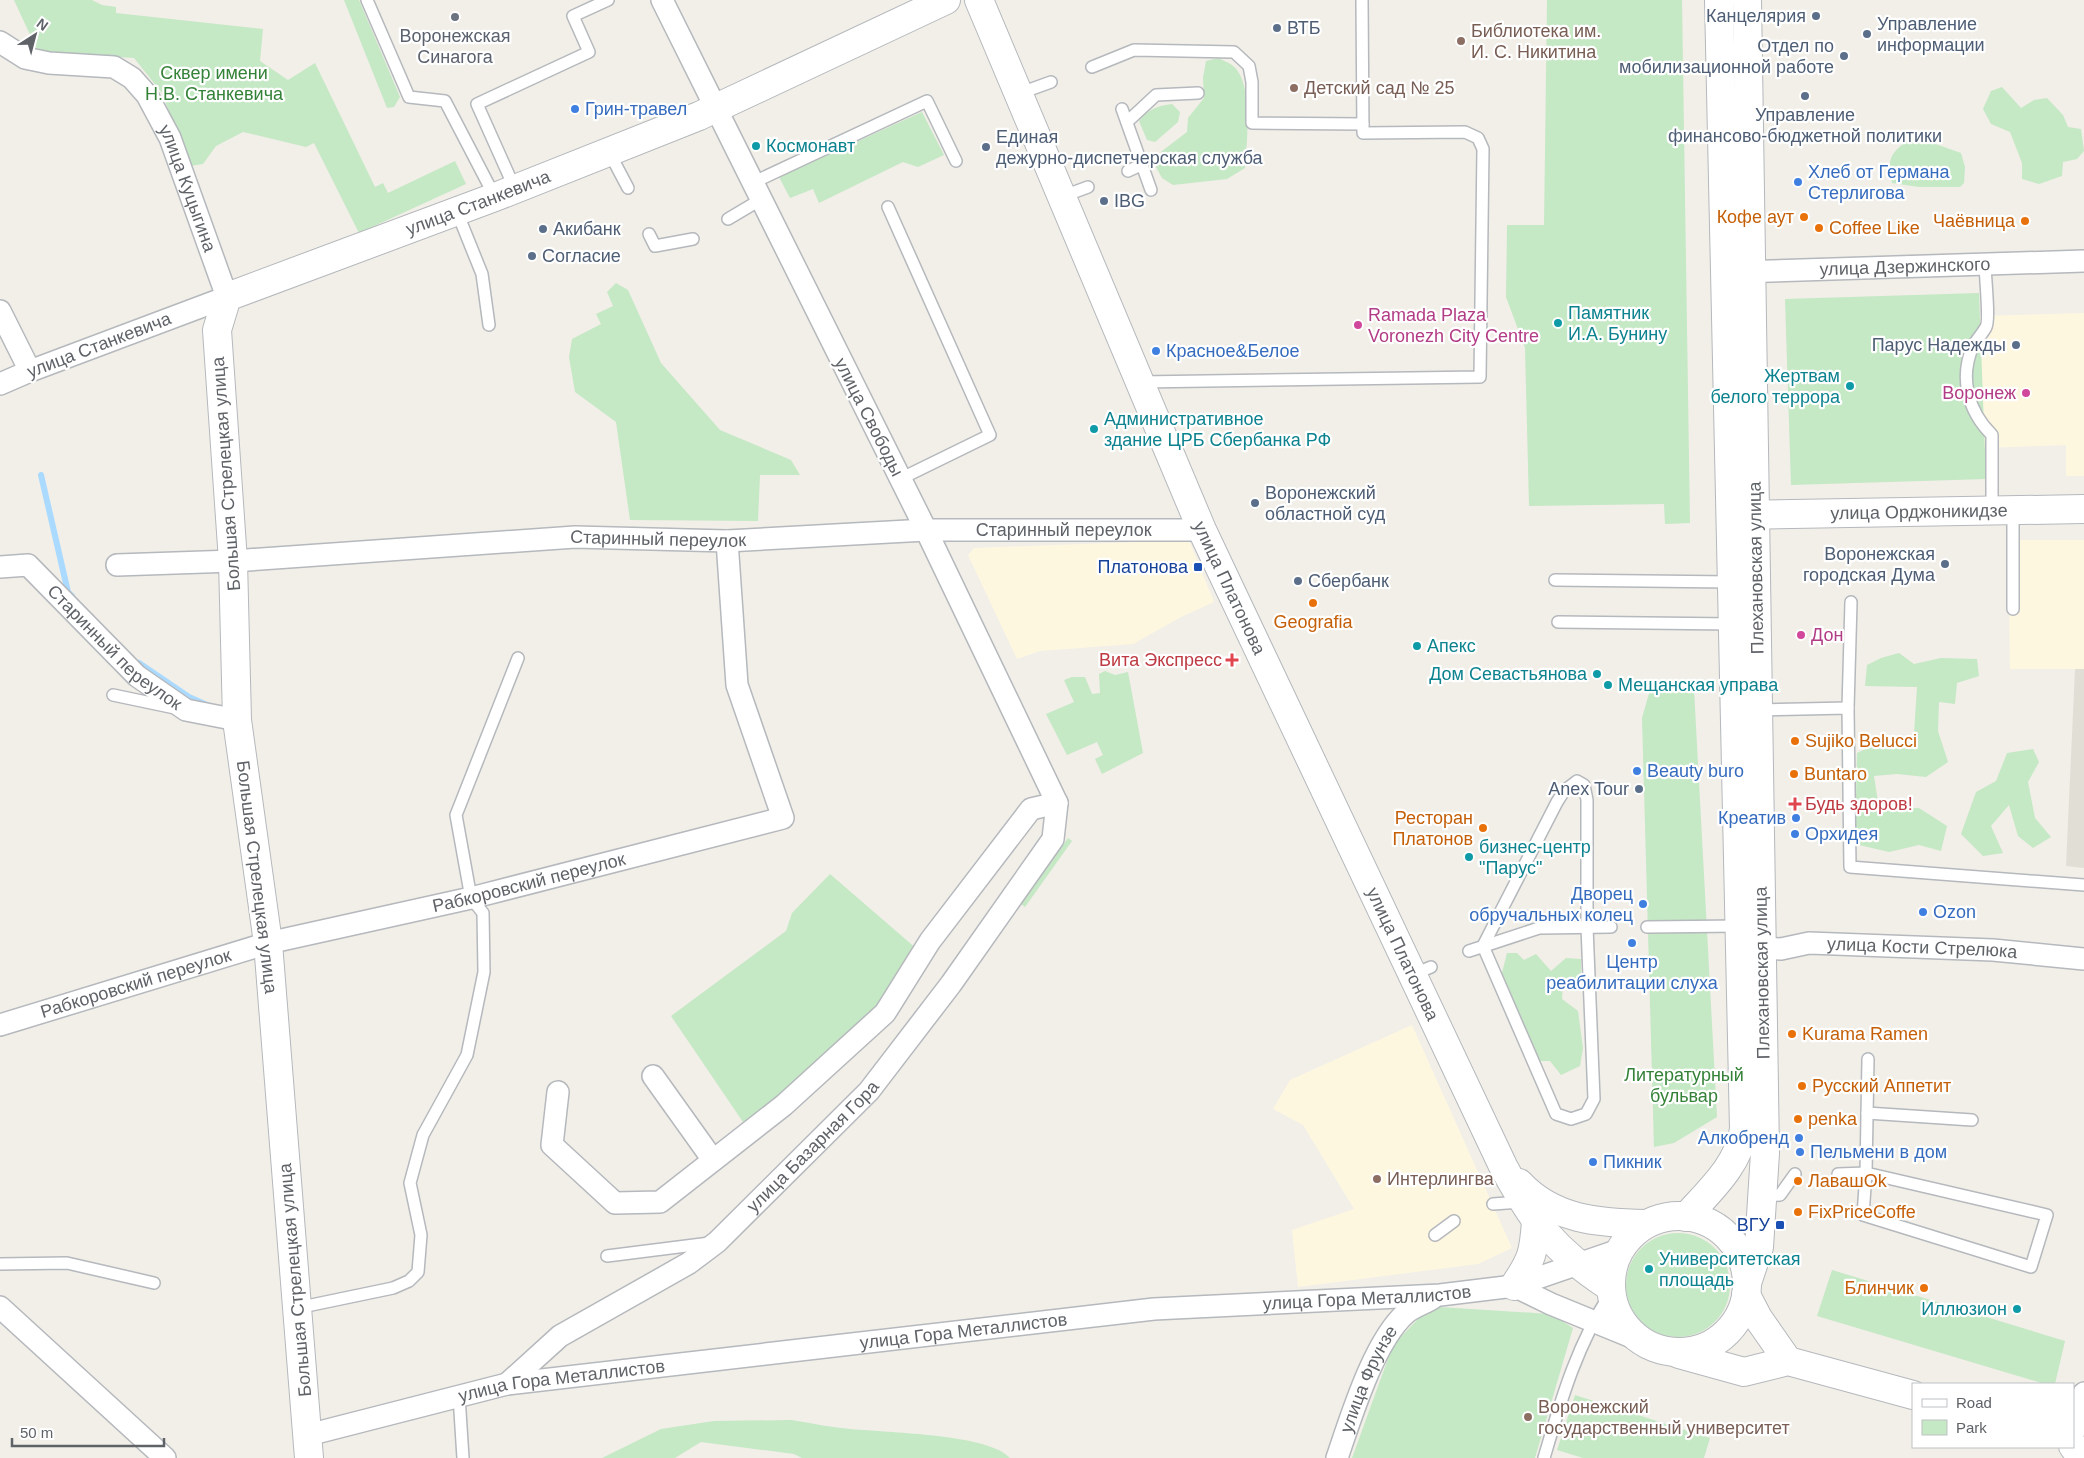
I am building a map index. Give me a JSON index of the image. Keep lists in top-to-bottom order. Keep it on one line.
{"streets":{"street":["улица Куцыгина","улица Станкевича","улица Дзержинского","улица Свободы","Большая Стрелецкая улица","улица Орджоникидзе","Старинный переулок","Плехановская улица","улица Платонова","Рабкоровский переулок","улица Кости Стрелюка","улица Базарная Гора","улица Гора Металлистов","улица Фрунзе"]},"crossings":[["улица Куцыгина","улица Станкевича"],["улица Куцыгина","Большая Стрелецкая улица"],["улица Станкевича","улица Свободы"],["улица Станкевича","Большая Стрелецкая улица"],["улица Дзержинского","Плехановская улица"],["улица Свободы","Старинный переулок"],["улица Свободы","улица Базарная Гора"],["Большая Стрелецкая улица","Старинный переулок"],["Большая Стрелецкая улица","Рабкоровский переулок"],["Большая Стрелецкая улица","улица Гора Металлистов"],["улица Орджоникидзе","Плехановская улица"],["Старинный переулок","улица Платонова"],["Старинный переулок","Рабкоровский переулок"],["Плехановская улица","улица Платонова"],["Плехановская улица","улица Кости Стрелюка"],["Плехановская улица","улица Гора Металлистов"],["улица Платонова","улица Гора Металлистов"],["улица Базарная Гора","улица Гора Металлистов"],["улица Гора Металлистов","улица Фрунзе"]],"parks":["Сквер имени Н.В. Станкевича","Литературный бульвар"],"places":{"other":["Канцелярия","Воронежская Синагога","ВТБ","Управление информации","Библиотека им. И. С. Никитина","Отдел по мобилизационной работе","Детский сад № 25","Управление финансово-бюджетной политики","Грин-травел","Космонавт","Единая дежурно-диспетчерская служба","Хлеб от Германа Стерлигова","IBG","Кофе аут","Чаёвница","Coffee Like","Акибанк","Согласие","Памятник И.А. Бунину","Ramada Plaza Voronezh City Centre","Парус Надежды","Красное&Белое","Жертвам белого террора","Воронеж","Административное здание ЦРБ Сбербанка РФ","Воронежский областной суд","Воронежская городская Дума","Сбербанк","Geografia","Дон","Апекс","Дом Севастьянова","Мещанская управа","Sujiko Belucci","Beauty buro","Buntaro","Anex Tour","Креатив","Ресторан Платонов","Орхидея","бизнес-центр \"Парус\"","Дворец обручальных колец","Ozon","Центр реабилитации слуха","Kurama Ramen","Русский Аппетит","penka","Алкобренд","Пельмени в дом","Пикник","Интерлингва","ЛавашOk","FixPriceCoffe","Университетская площадь","Блинчик","Иллюзион","Воронежский государственный университет"],"transit":["Платонова","ВГУ"],"health":["Вита Экспресс","Будь здоров!"]},"legend":["Road","Park"],"scale_bar":"50 m","north":"top right"}
